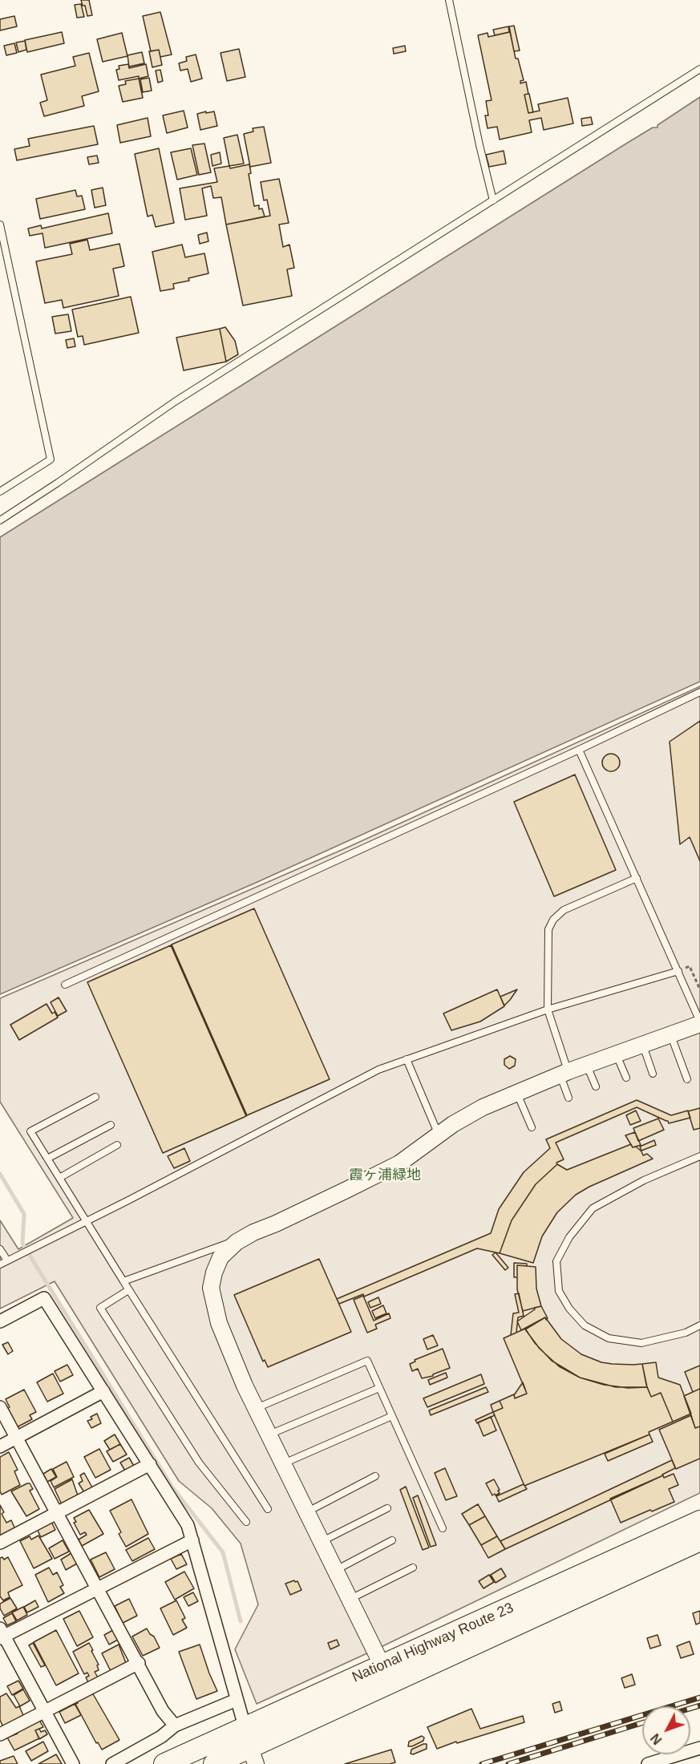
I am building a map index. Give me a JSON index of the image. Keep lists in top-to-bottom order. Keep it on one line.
{"streets":{"highway":["National Highway Route 23"]},"parks":["霞ヶ浦緑地"],"north":"bottom left"}
